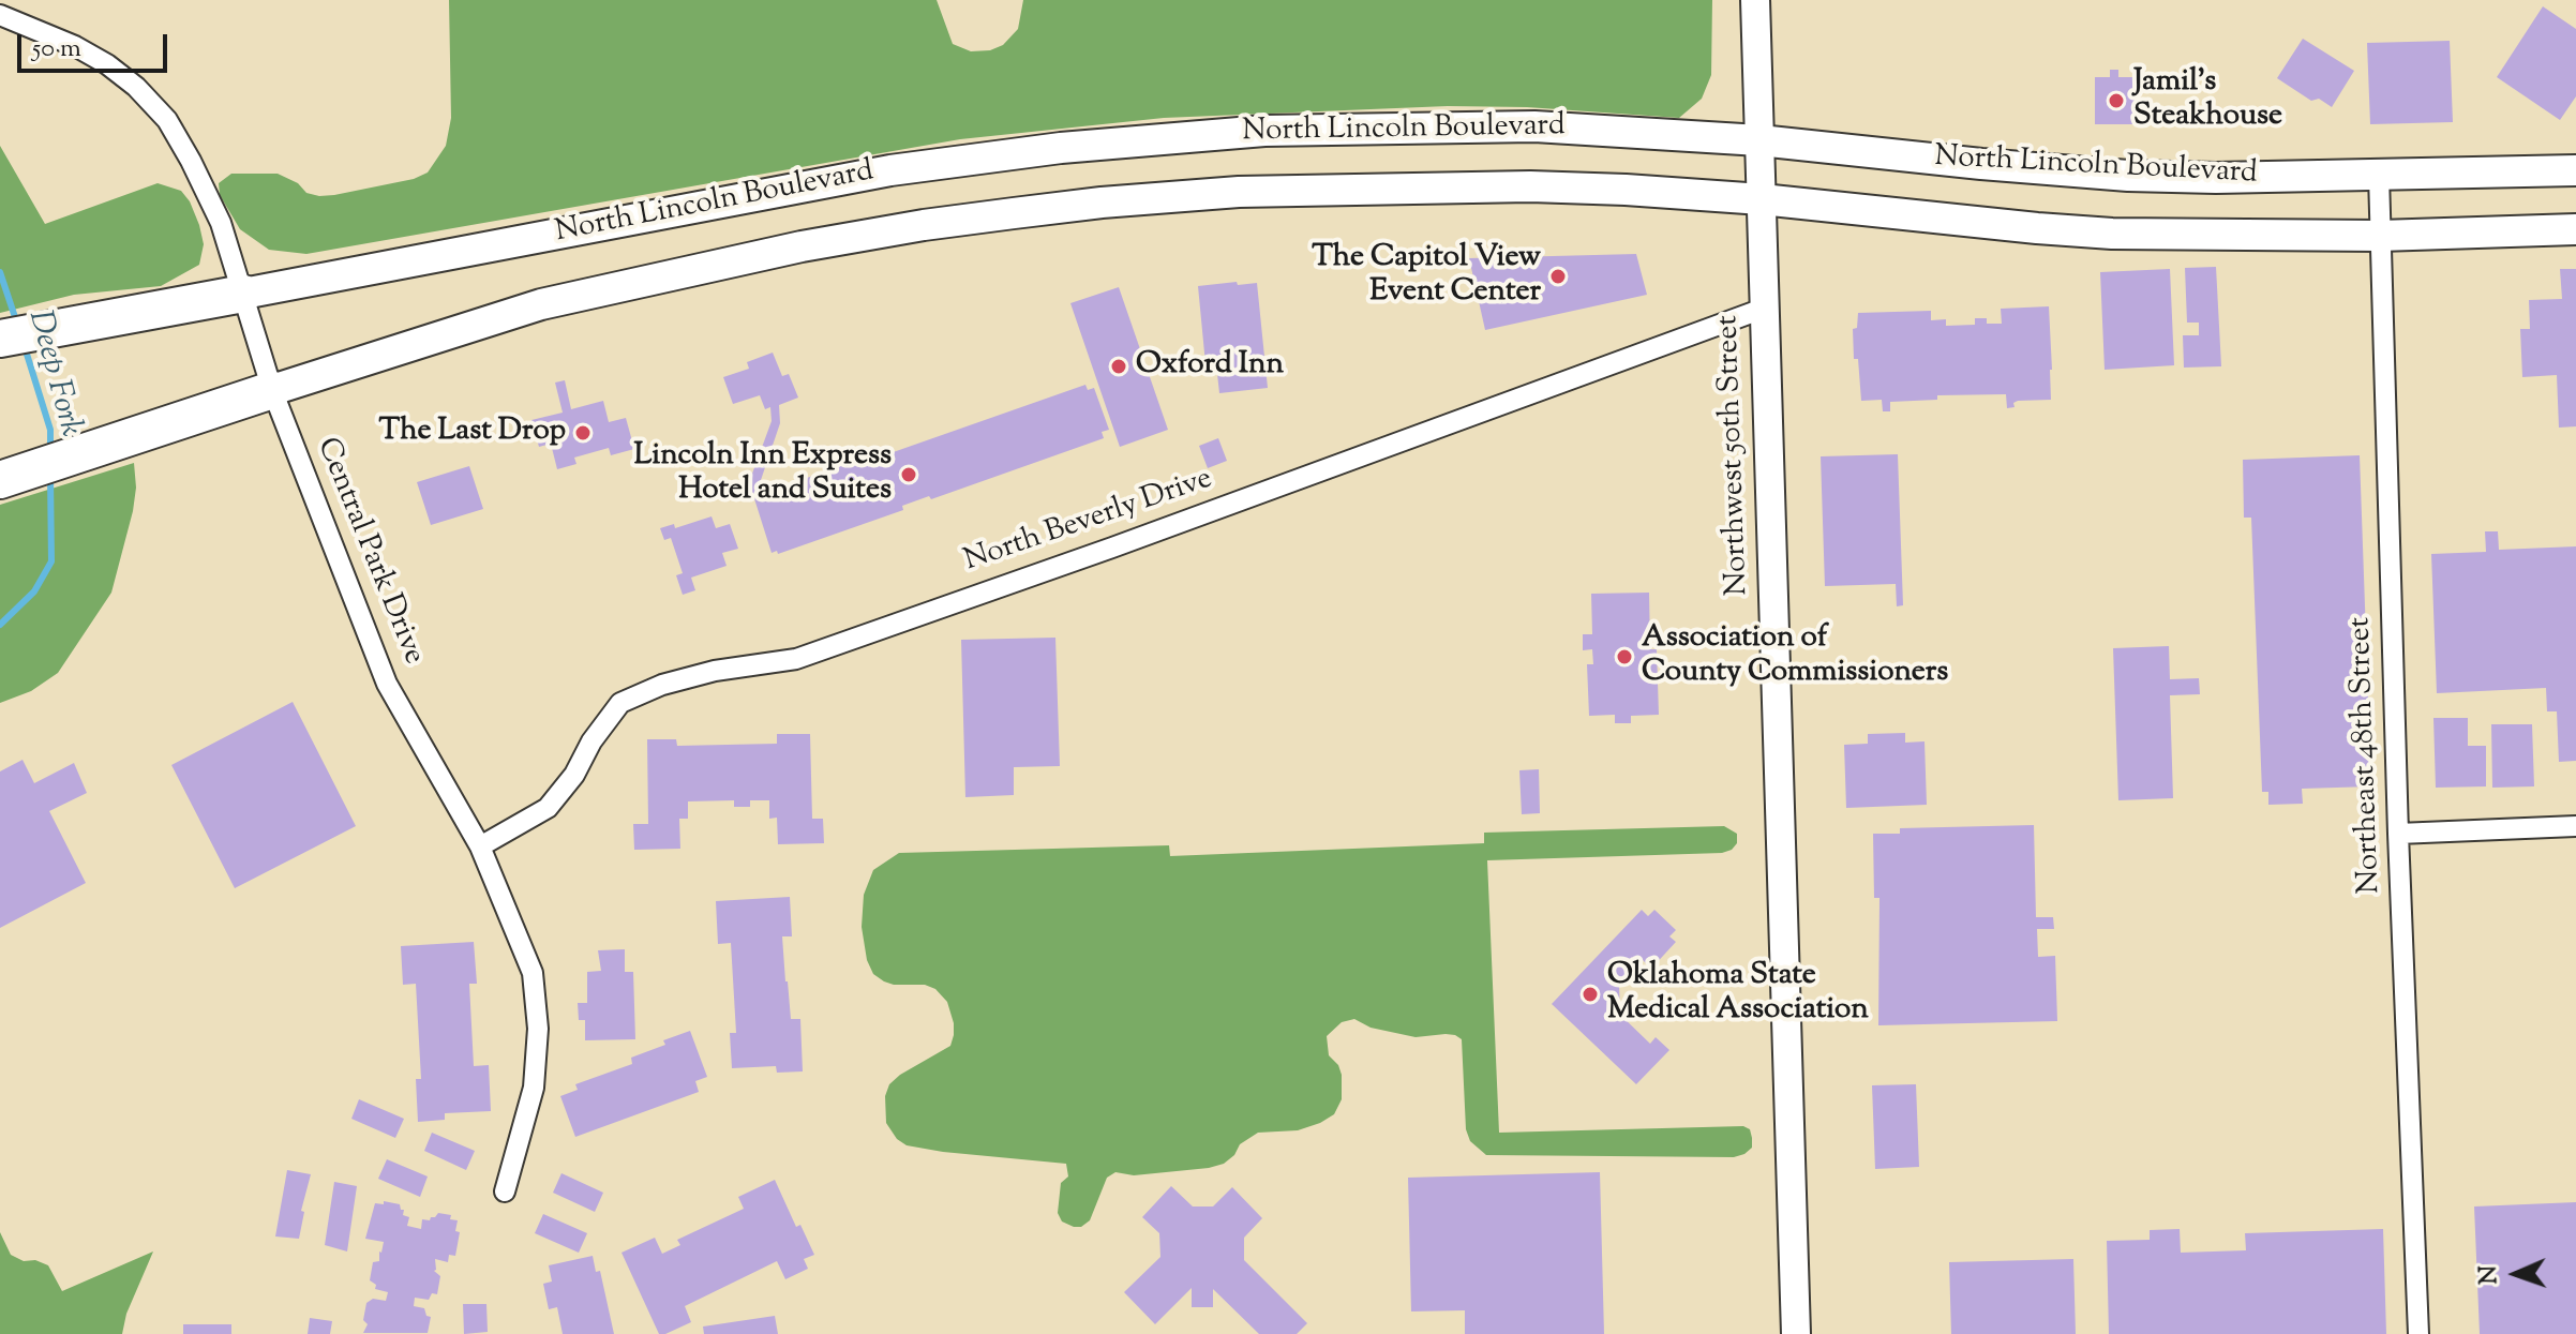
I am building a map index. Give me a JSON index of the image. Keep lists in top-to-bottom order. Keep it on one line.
{"streets":{"main road":["North Lincoln Boulevard","Northwest 50th Street"],"street":["North Beverly Drive","Central Park Drive","Northeast 48th Street"]},"crossings":[["North Lincoln Boulevard","Northwest 50th Street"],["North Lincoln Boulevard","Central Park Drive"],["North Lincoln Boulevard","Northeast 48th Street"],["Northwest 50th Street","North Beverly Drive"],["North Beverly Drive","Central Park Drive"]],"water":["Deep Fork"],"places":["Jamil's Steakhouse","The Capitol View Event Center","Oxford Inn","The Last Drop","Lincoln Inn Express Hotel and Suites","Association of County Commissioners","Oklahoma State Medical Association"],"scale_bar":"50 m","north":"left"}
